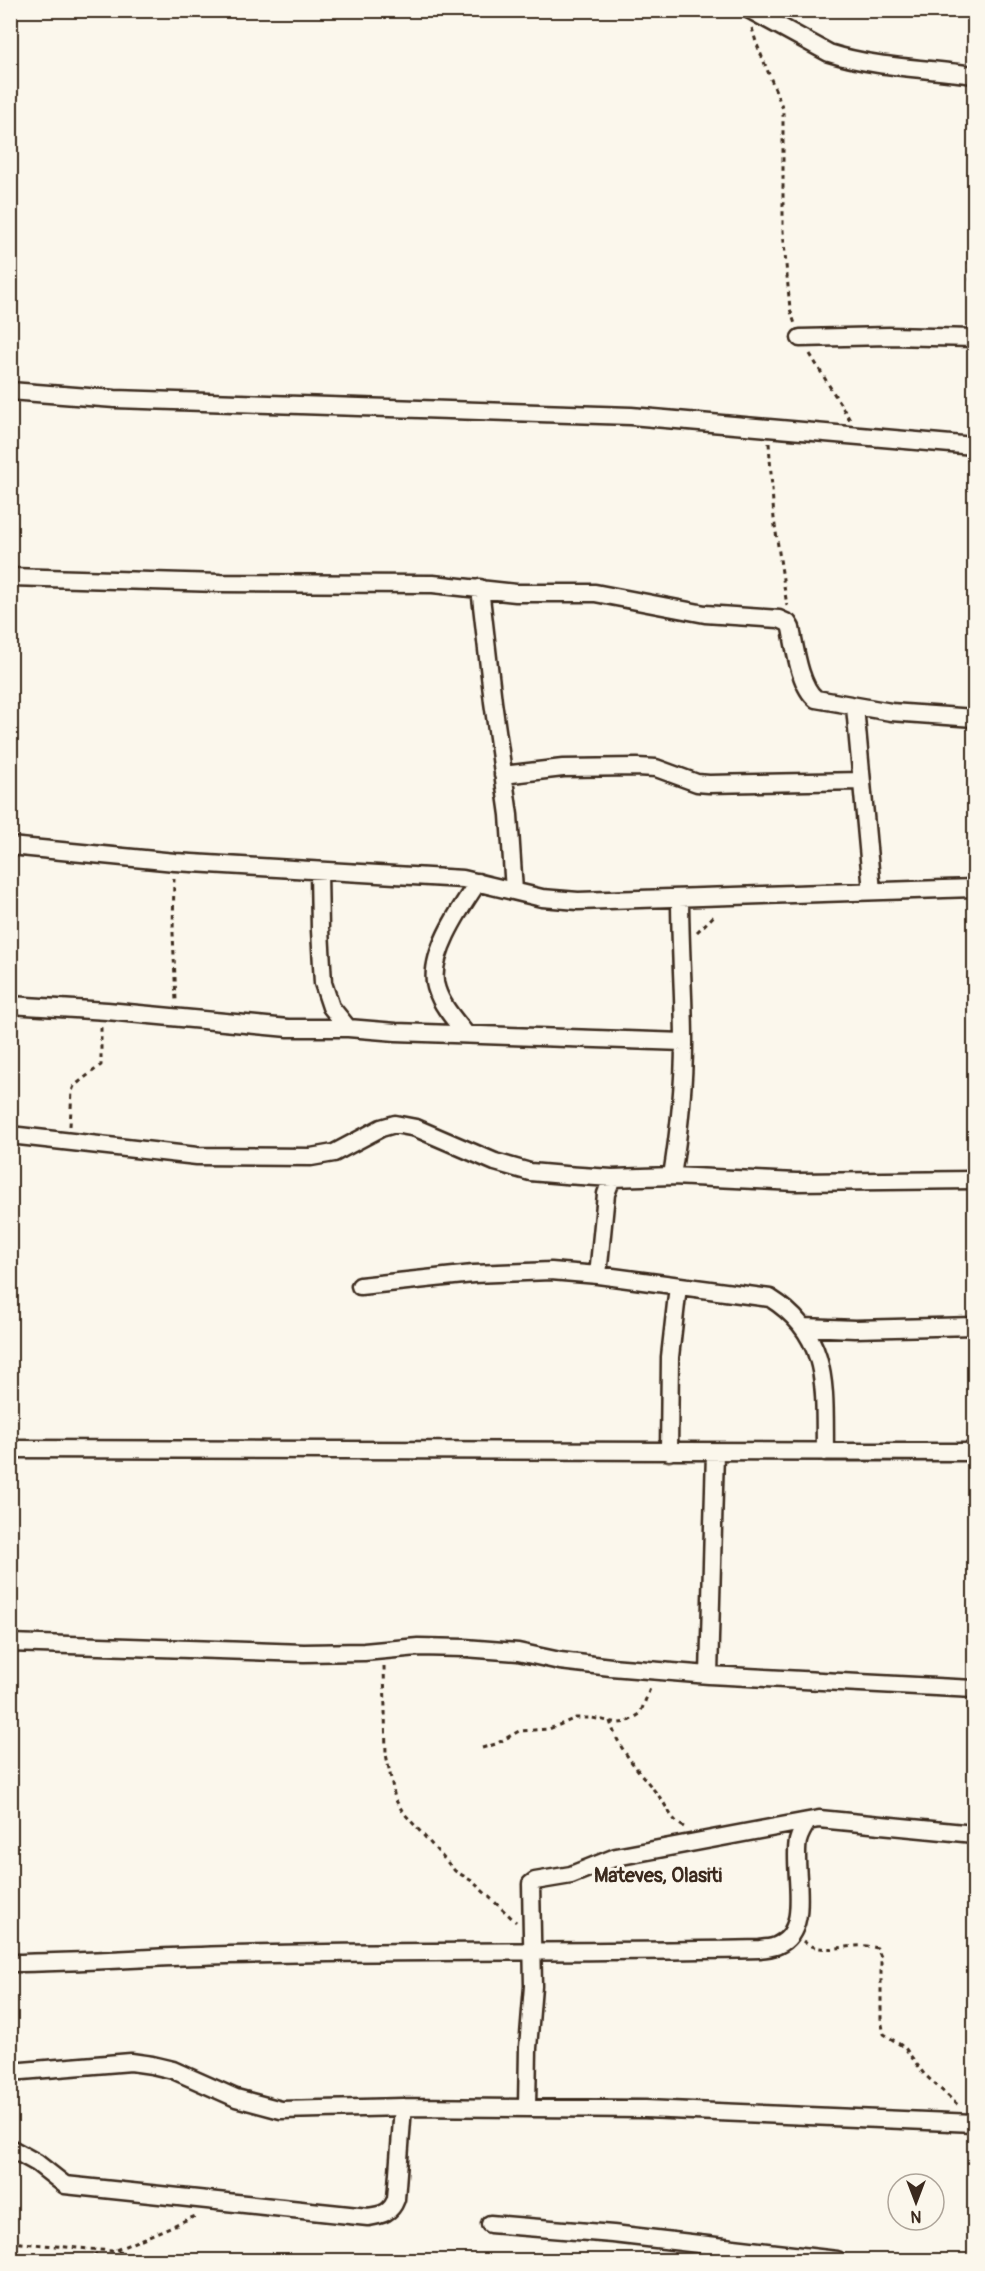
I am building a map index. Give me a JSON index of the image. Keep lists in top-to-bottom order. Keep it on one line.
{"districts":["Mateves, Olasiti"],"north":"bottom"}
